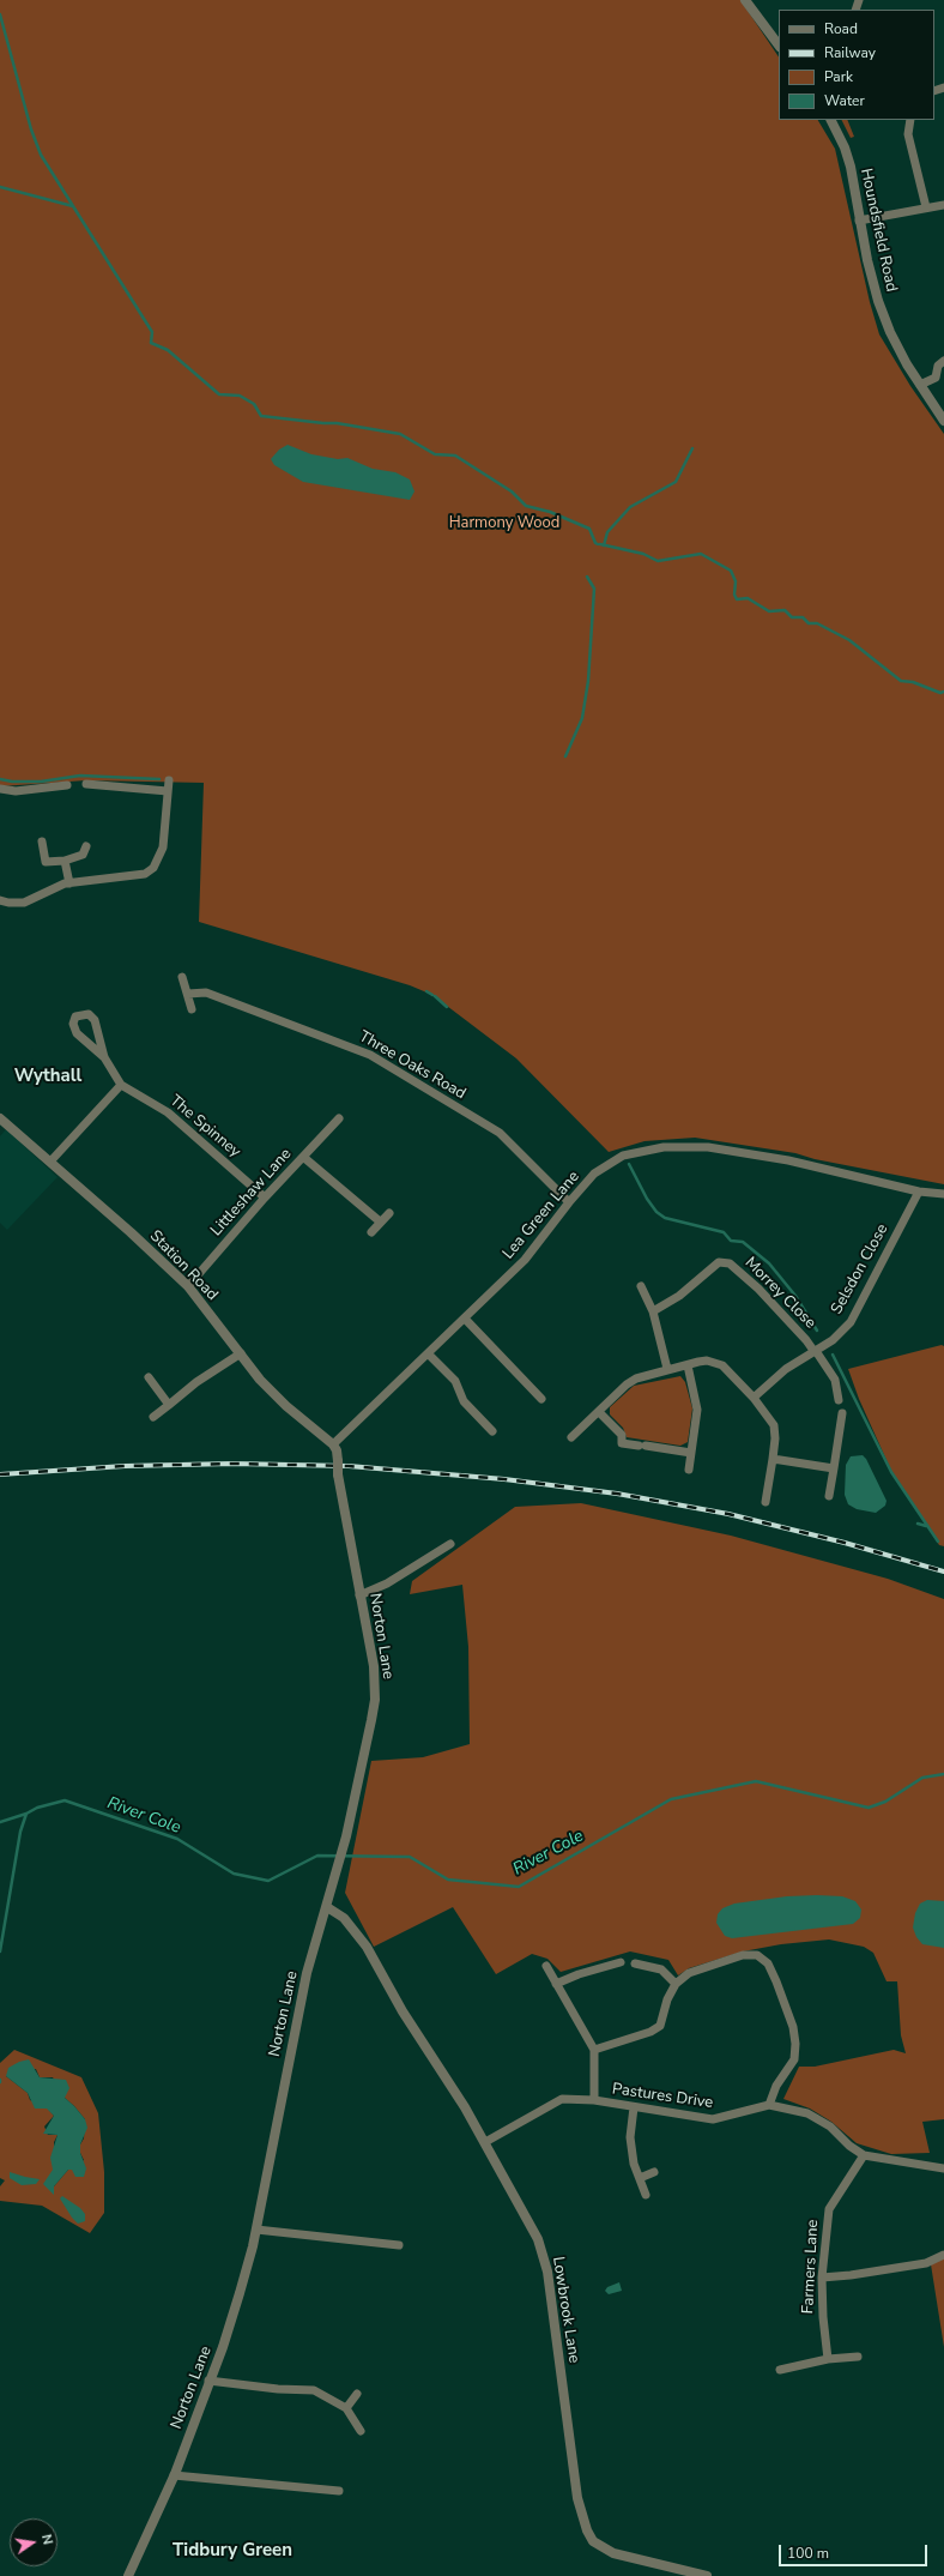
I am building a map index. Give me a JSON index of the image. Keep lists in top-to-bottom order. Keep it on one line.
{"streets":{"street":["Houndsfield Road","Three Oaks Road","The Spinney","Littleshaw Lane","Lea Green Lane","Station Road","Selsdon Close","Morrey Close","Norton Lane","Pastures Drive","Farmers Lane","Lowbrook Lane"]},"crossings":[["Three Oaks Road","Lea Green Lane"],["The Spinney","Littleshaw Lane"],["Littleshaw Lane","Station Road"],["Lea Green Lane","Station Road"],["Lea Green Lane","Selsdon Close"],["Lea Green Lane","Norton Lane"],["Station Road","Norton Lane"],["Selsdon Close","Morrey Close"],["Norton Lane","Lowbrook Lane"],["Pastures Drive","Farmers Lane"],["Pastures Drive","Lowbrook Lane"]],"districts":["Wythall","Tidbury Green"],"water":["River Cole"],"parks":["Harmony Wood"],"legend":["Road","Railway","Park","Water"],"scale_bar":"100 m","north":"right"}
